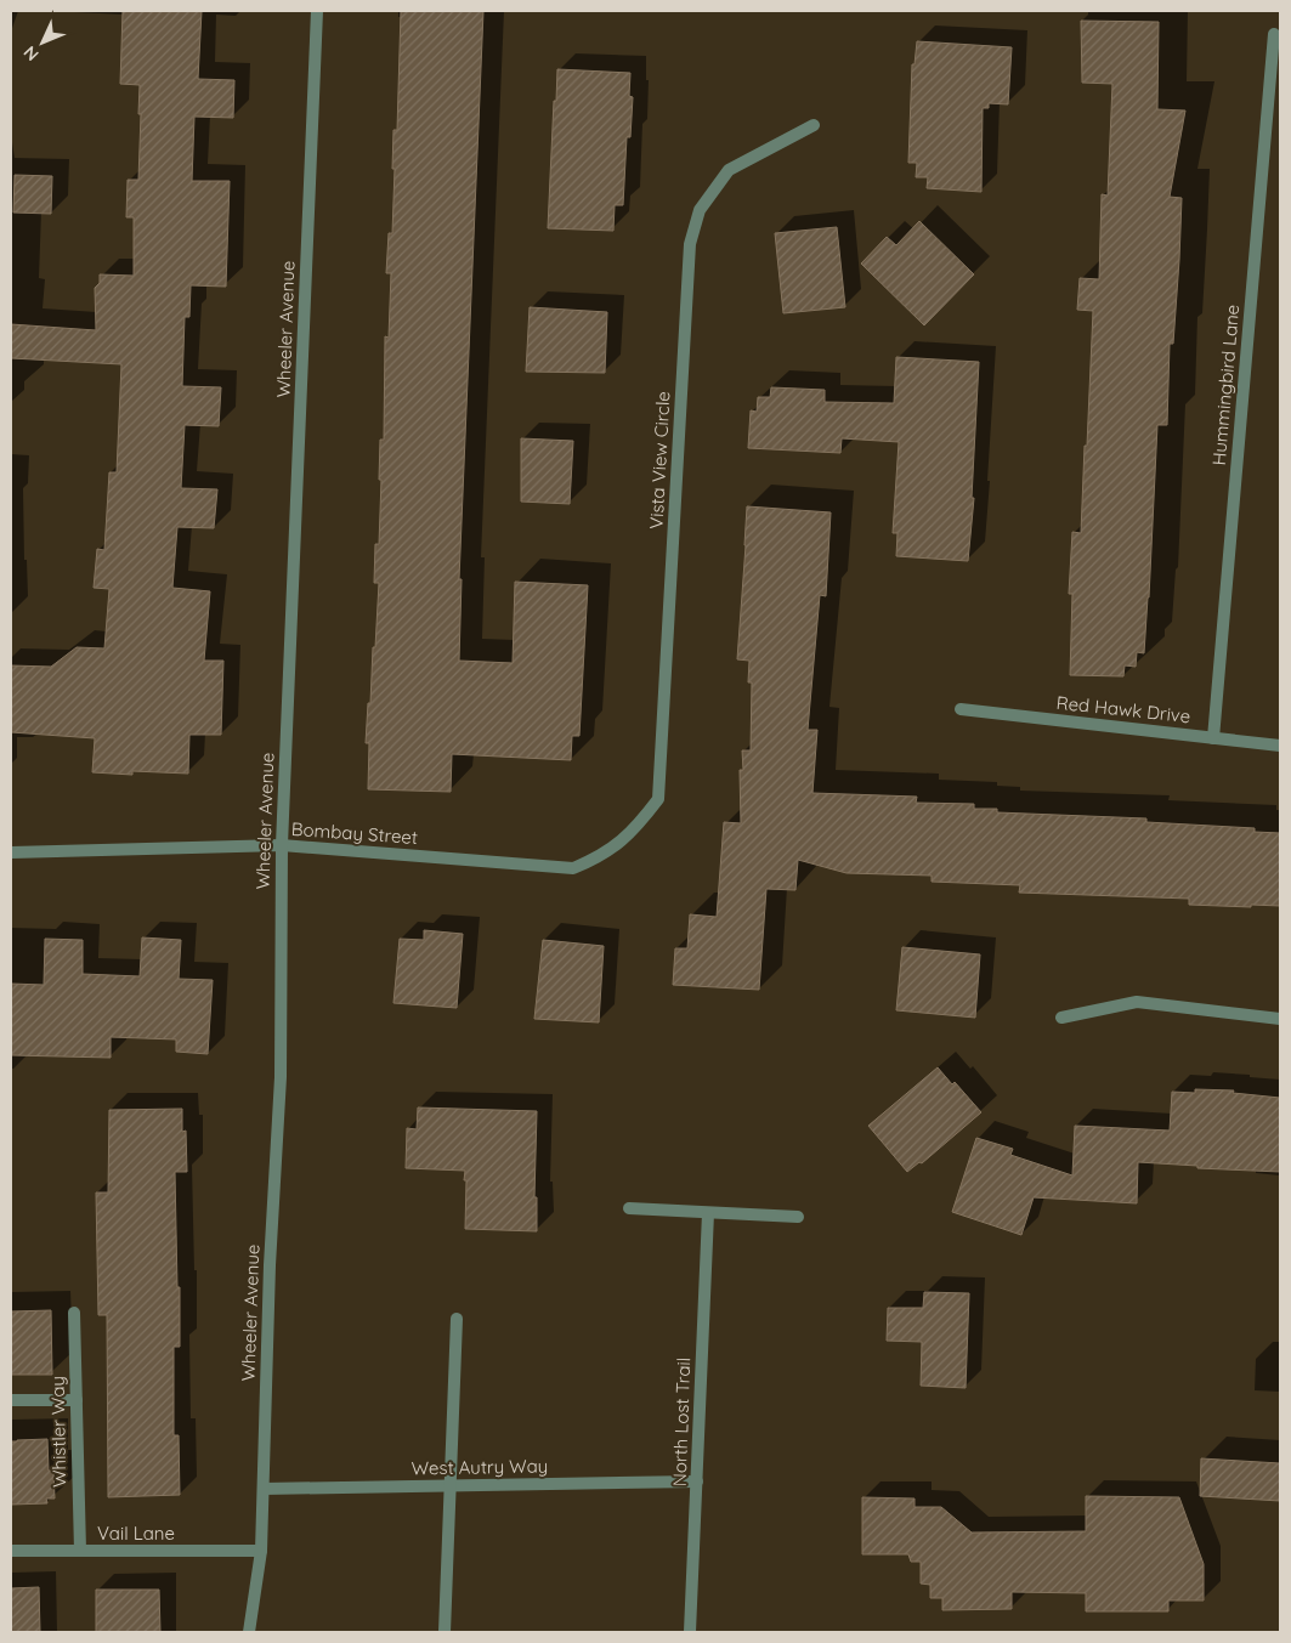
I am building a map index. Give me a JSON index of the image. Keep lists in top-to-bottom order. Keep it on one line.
{"streets":{"street":["Wheeler Avenue","Hummingbird Lane","Vista View Circle","Red Hawk Drive","Bombay Street","North Lost Trail","Whistler Way","West Autry Way","Vail Lane"]},"crossings":[["Wheeler Avenue","Bombay Street"],["Wheeler Avenue","West Autry Way"],["Wheeler Avenue","Vail Lane"],["Hummingbird Lane","Red Hawk Drive"],["Vista View Circle","Bombay Street"],["North Lost Trail","West Autry Way"],["Whistler Way","Vail Lane"]],"north":"bottom left"}
